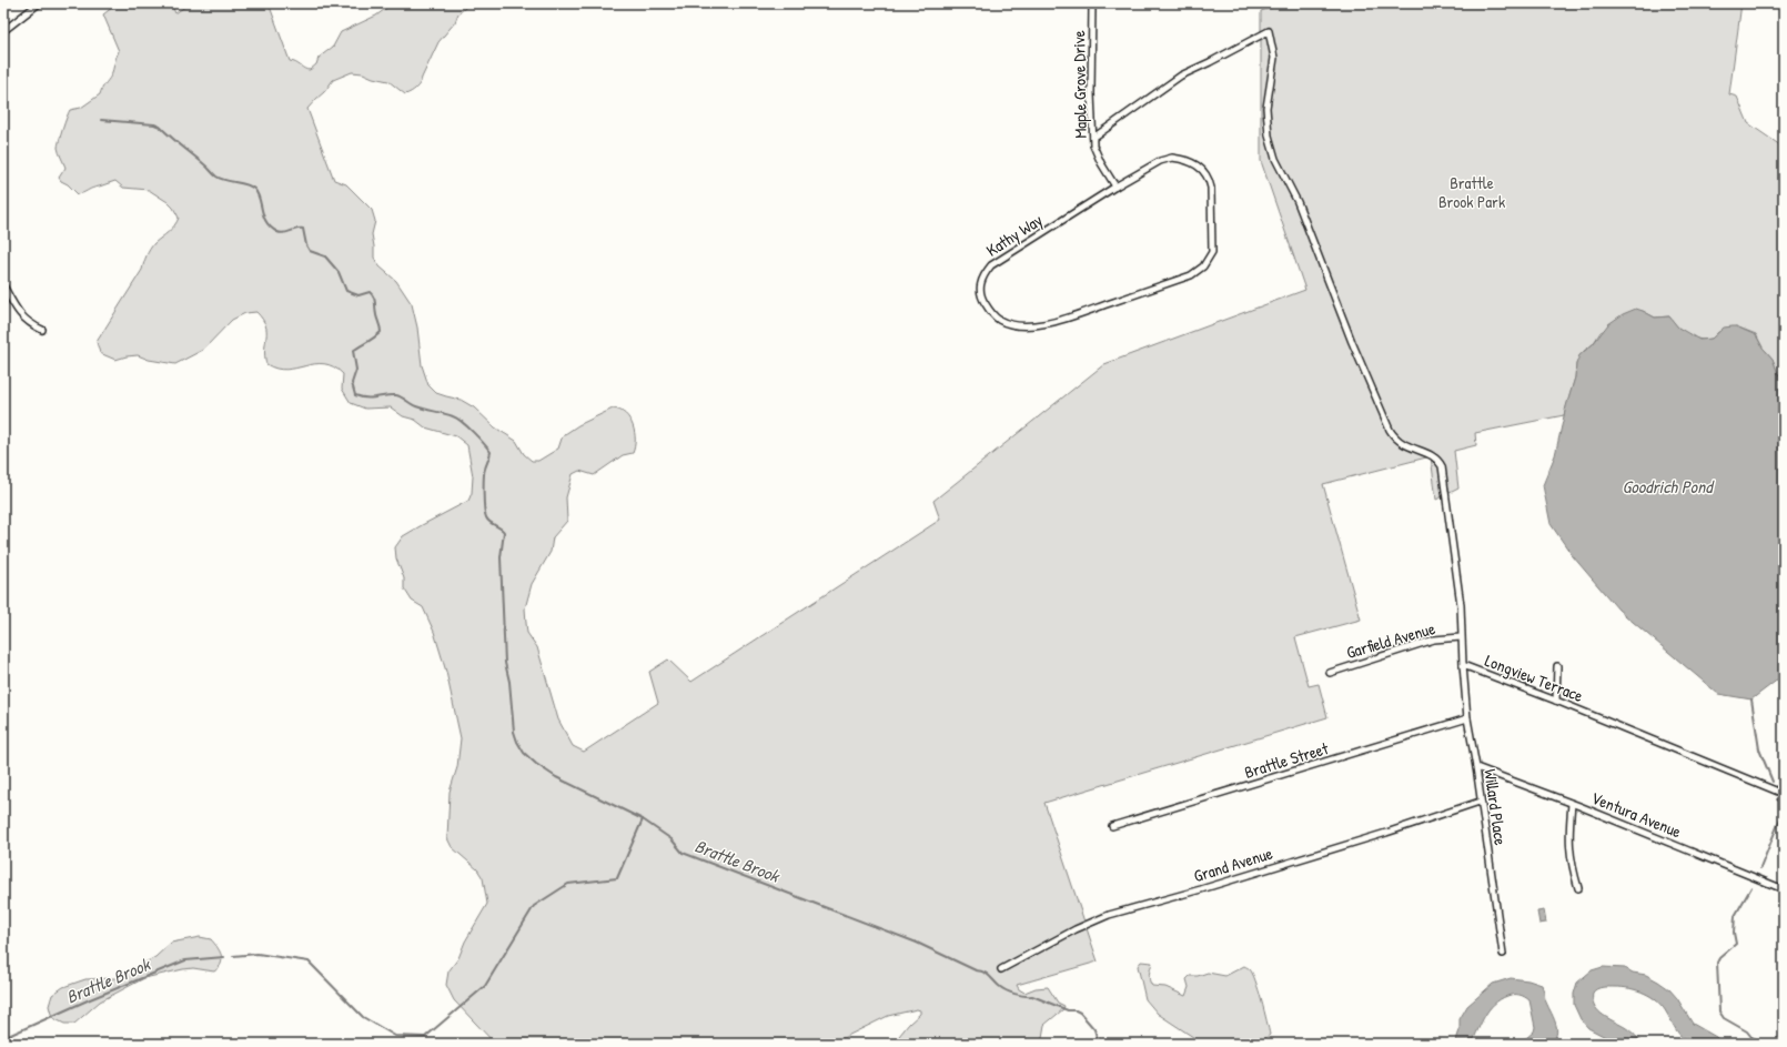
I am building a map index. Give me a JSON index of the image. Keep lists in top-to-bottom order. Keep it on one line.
{"streets":{"street":["Maple Grove Drive","Kathy Way","Garfield Avenue","Longview Terrace","Brattle Street","Willard Place","Ventura Avenue","Grand Avenue"]},"crossings":[["Maple Grove Drive","Kathy Way"],["Maple Grove Drive","Longview Terrace"],["Garfield Avenue","Longview Terrace"],["Longview Terrace","Willard Place"],["Brattle Street","Willard Place"],["Willard Place","Ventura Avenue"],["Willard Place","Grand Avenue"]],"water":["Goodrich Pond","Brattle Brook"],"parks":["Brattle Brook Park"]}
